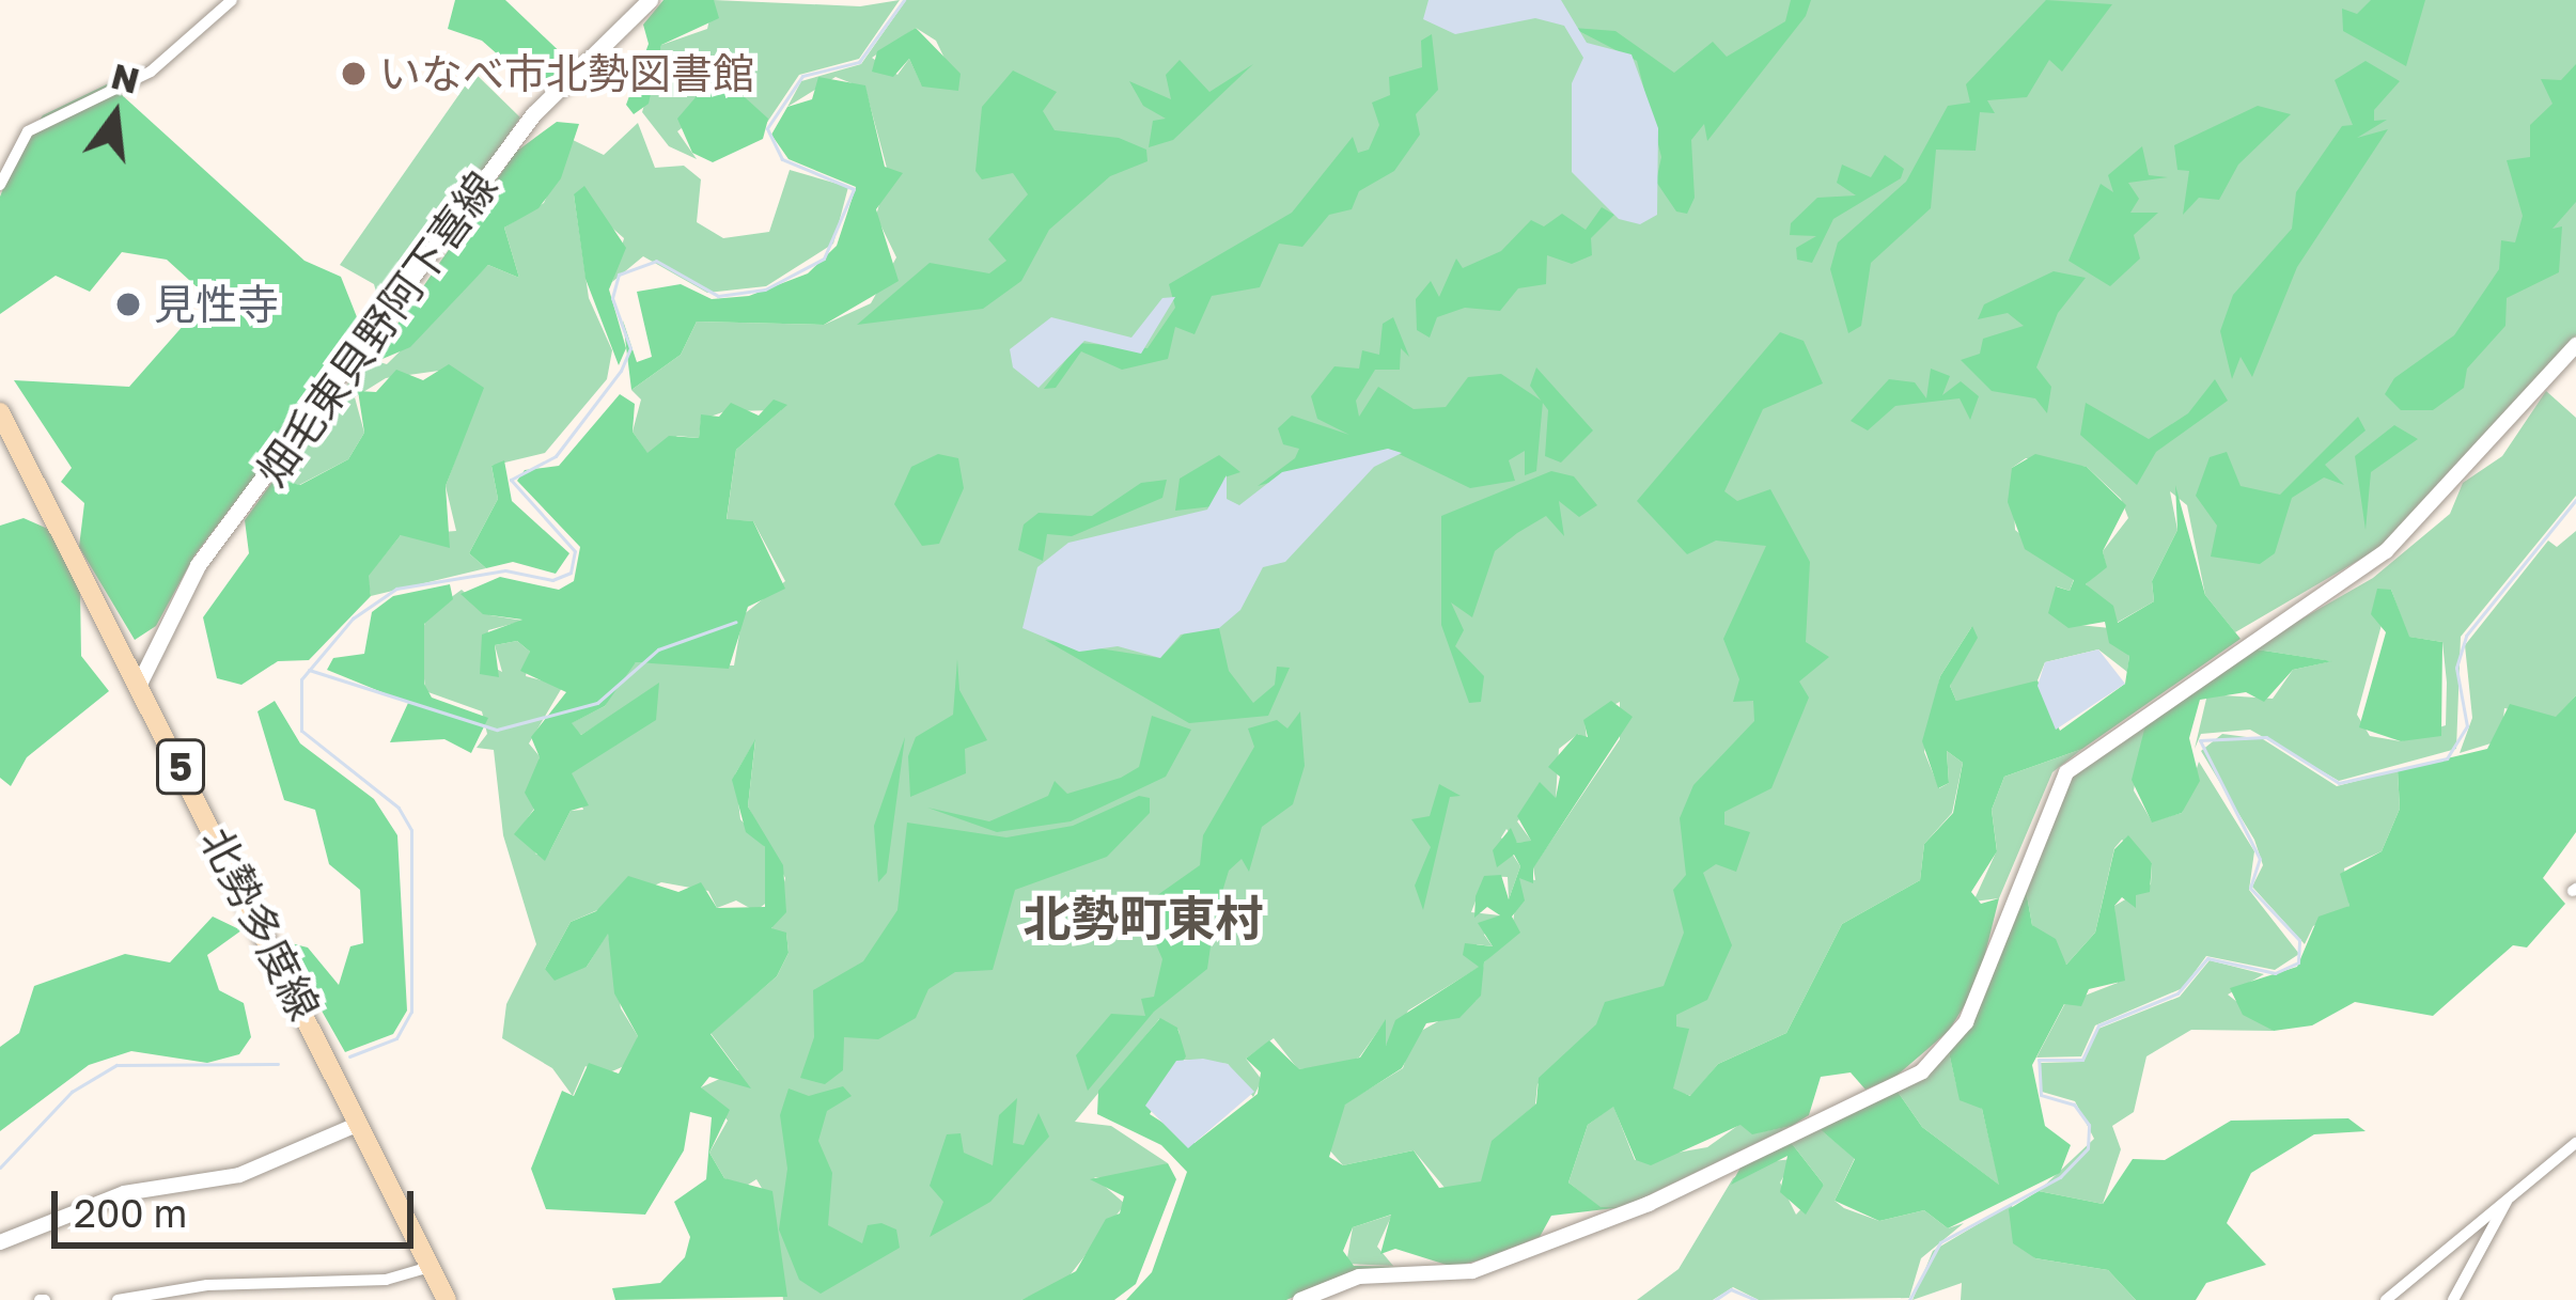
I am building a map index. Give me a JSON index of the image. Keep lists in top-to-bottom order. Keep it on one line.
{"streets":{"main road":["畑毛東貝野阿下喜線","5","北勢多度線"]},"crossings":[["畑毛東貝野阿下喜線","北勢多度線"]],"districts":["北勢町東村"],"places":["いなべ市北勢図書館","見性寺"],"scale_bar":"200 m","north":"top"}
